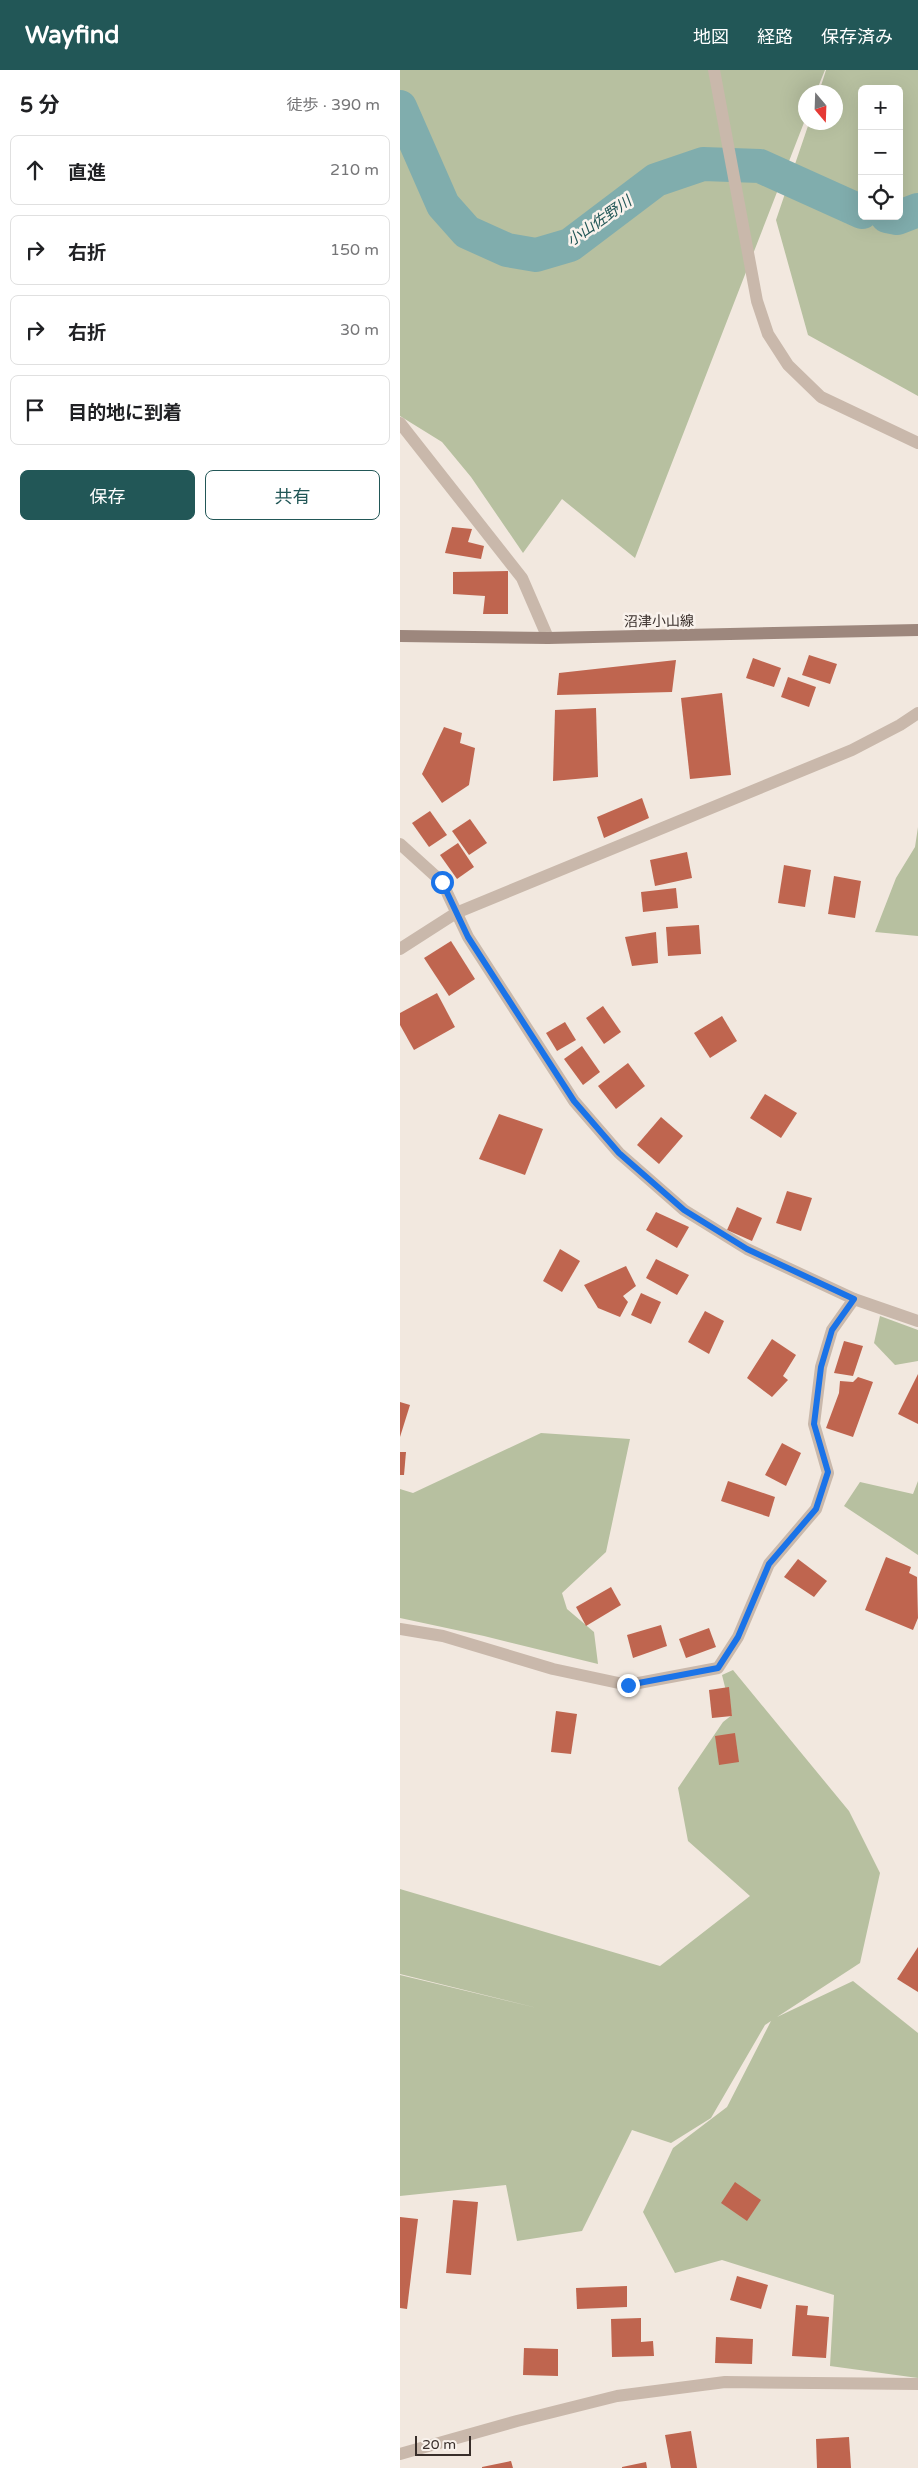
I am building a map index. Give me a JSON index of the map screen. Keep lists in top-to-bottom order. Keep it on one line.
{"streets":{"main road":["沼津小山線"]},"water":["小山佐野川"],"scale_bar":"20 m","north":"bottom","page":{"header":"Wayfind","nav":["地図","経路","保存済み"],"heading":["5 分","徒歩 · 390 m"],"map_buttons":["+","−"],"list":[["直進","210 m"],["右折","150 m"],["右折","30 m"],"目的地に到着"],"buttons":["保存","共有"],"scale":"20 m"}}
